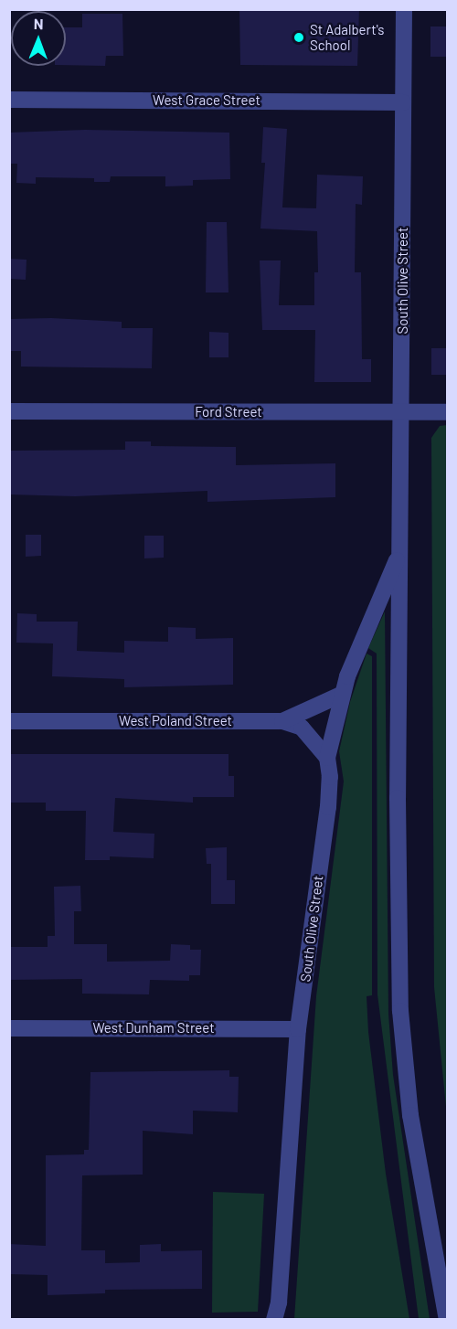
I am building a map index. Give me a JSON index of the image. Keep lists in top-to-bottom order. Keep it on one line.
{"streets":{"street":["West Grace Street","South Olive Street","Ford Street","West Poland Street","West Dunham Street"]},"crossings":[["West Grace Street","South Olive Street"],["South Olive Street","Ford Street"],["South Olive Street","West Poland Street"],["South Olive Street","West Dunham Street"]],"places":["St Adalbert's School"],"north":"top"}
